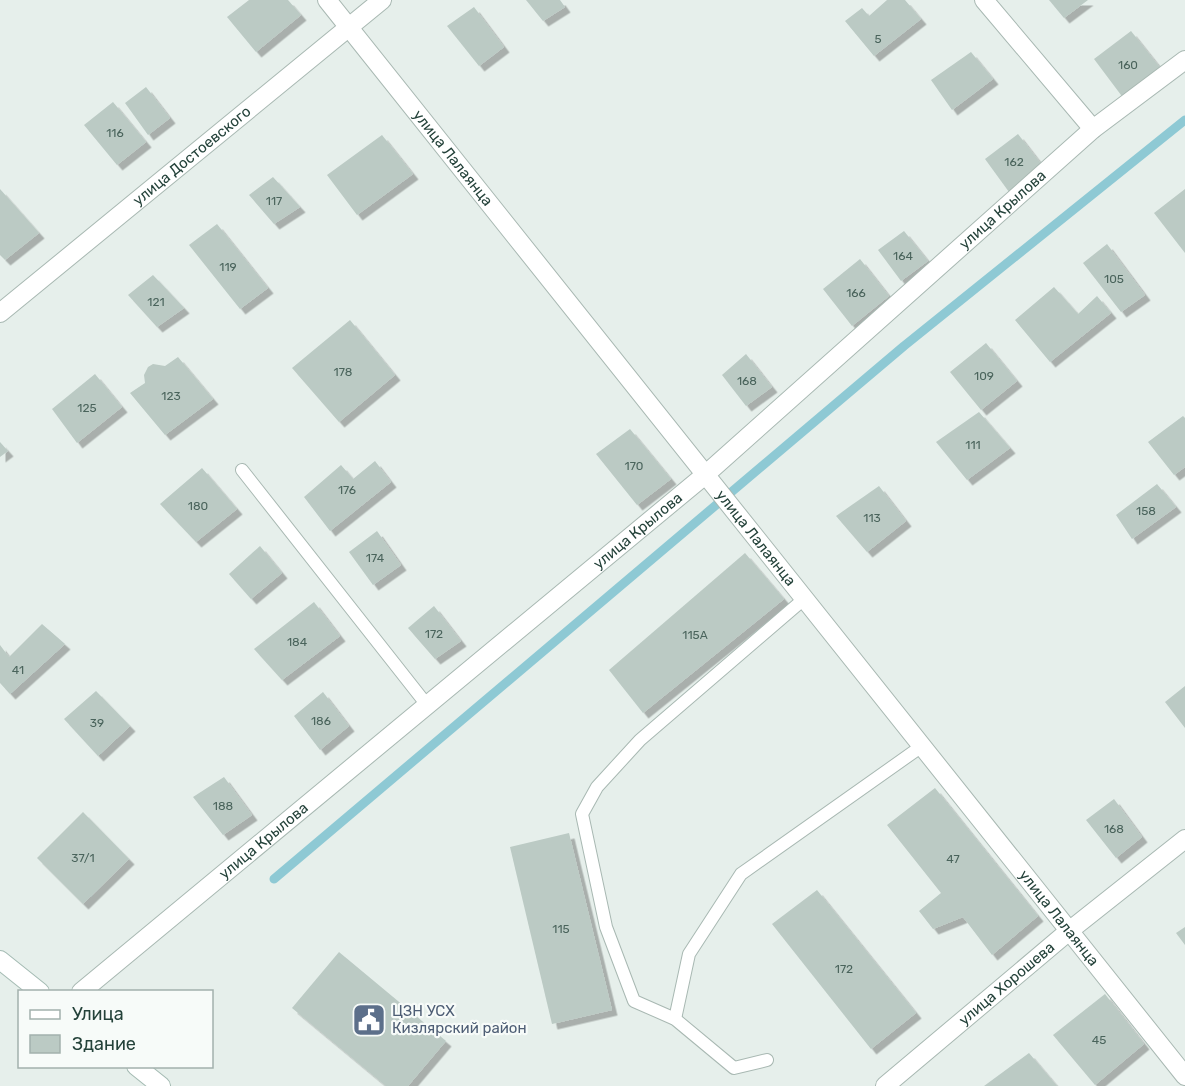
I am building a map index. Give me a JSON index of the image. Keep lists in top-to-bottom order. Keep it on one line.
{"streets":{"street":["улица Достоевского","улица Лалаянца","улица Крылова","улица Хорошева"]},"crossings":[["улица Достоевского","улица Лалаянца"],["улица Лалаянца","улица Крылова"],["улица Лалаянца","улица Хорошева"]],"places":{"public building":["ЦЗН УСХ Кизлярский район"]},"house_numbers":["5","160","116","162","117","164","119","105","166","121","178","109","168","123","125","111","170","176","180","158","113","174","172","115А","184","41","186","39","188","168","37/1","47","115","172","45"],"legend":["Улица","Здание"]}
